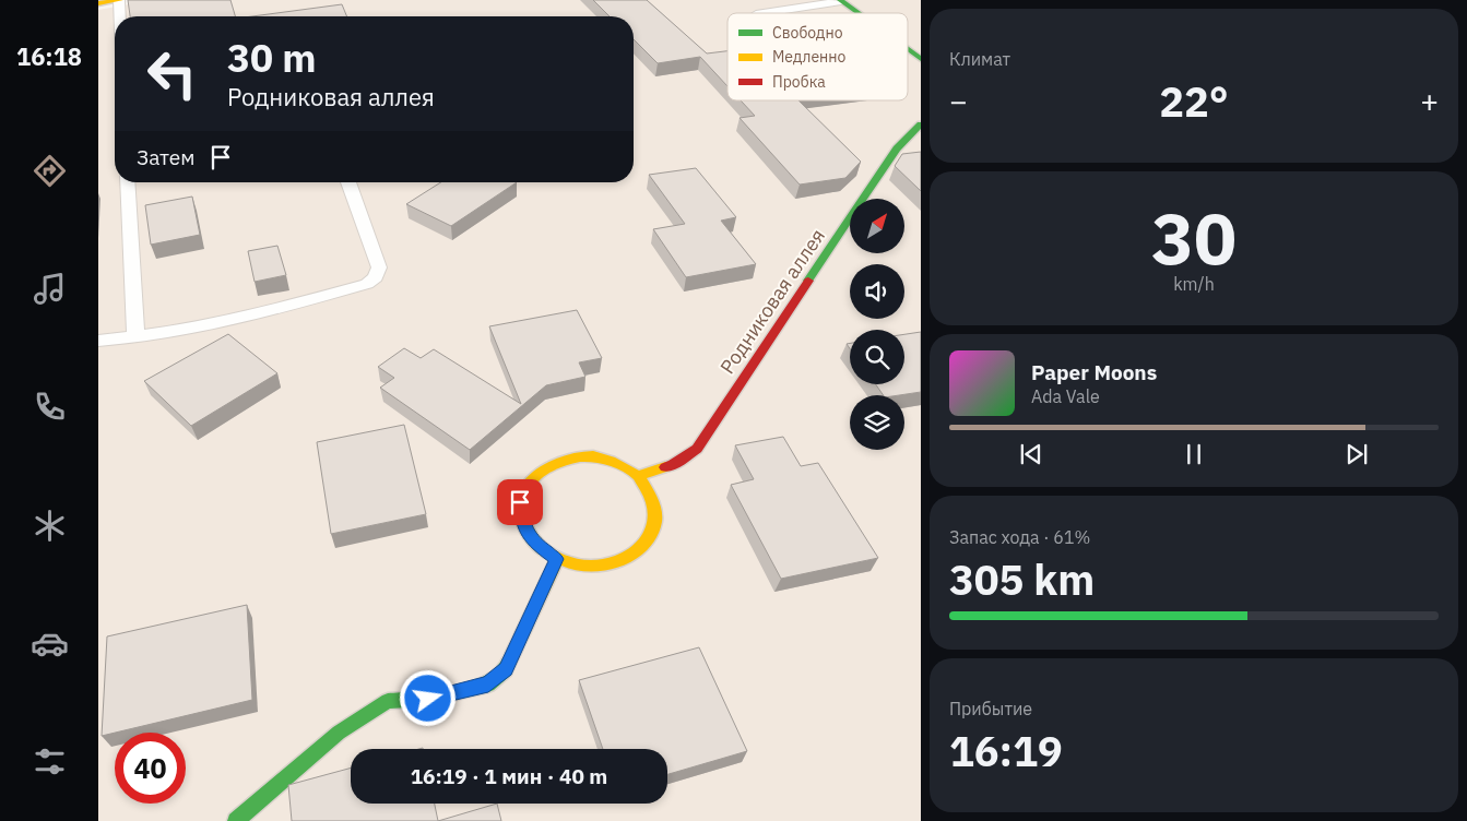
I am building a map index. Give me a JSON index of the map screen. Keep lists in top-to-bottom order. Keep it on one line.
{"streets":{"street":["Родниковая аллея"]},"legend":["Свободно","Медленно","Пробка"],"north":"top right","page":{"tabs":"16:18","tile":["Климат",["30","km/h"],["Запас хода · 61%","305 km"],["Прибытие","16:19"]],"turn":["30 m","Родниковая аллея"],"heat":["−","22°","+"],"then":"Затем","song":["Paper Moons","Ada Vale"],"limit":"40","trip":"16:19 · 1 мин · 40 m"}}
